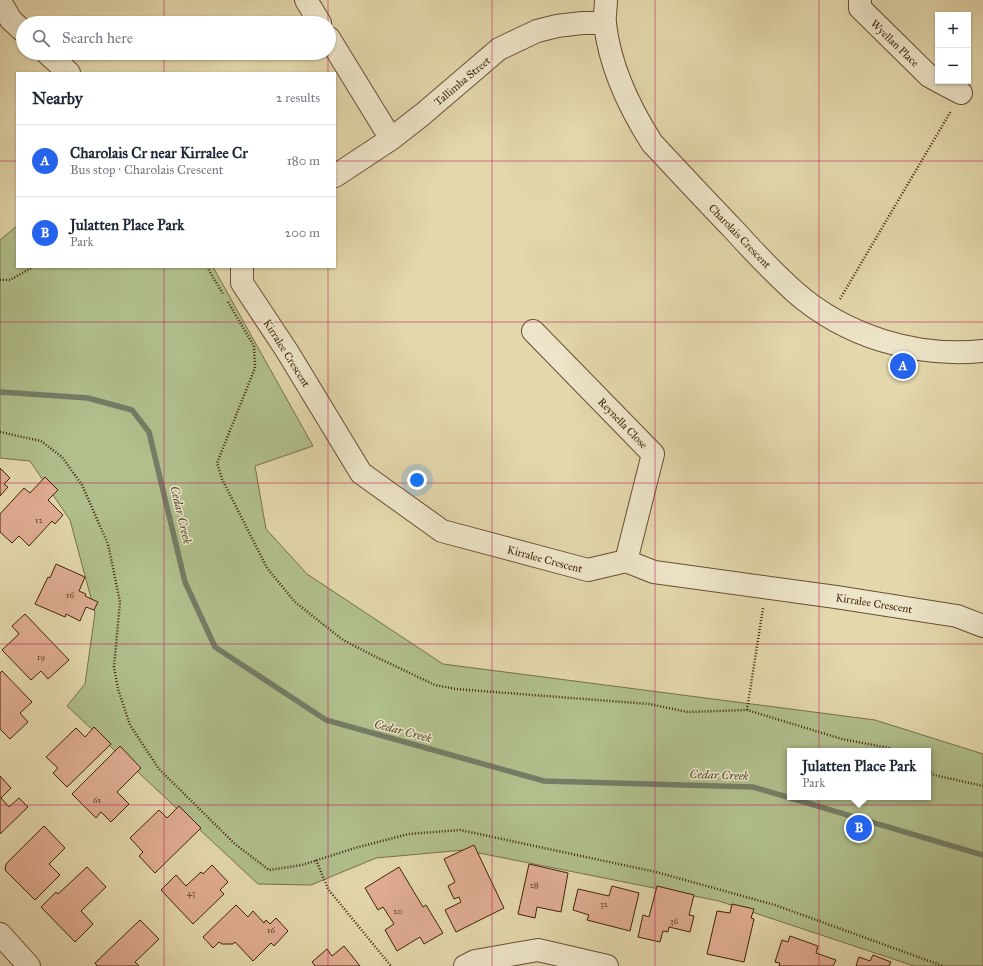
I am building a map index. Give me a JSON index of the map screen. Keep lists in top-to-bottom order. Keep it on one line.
{"streets":{"street":["Wyellan Place","Tallimba Street","Charolais Crescent","Kirralee Crescent","Reynella Close"]},"crossings":[["Tallimba Street","Charolais Crescent"],["Kirralee Crescent","Reynella Close"]],"water":["Cedar Creek"],"house_numbers":["12","16","19","61","28","43","32","20","36","16"],"page":{"map_buttons":["+","−"],"search":"Search here","heading":["Nearby","2 results"],"list":[{"mark":"A","name":"Charolais Cr near Kirralee Cr","note":"Bus stop · Charolais Crescent","value":"180 m"},{"mark":"B","name":"Julatten Place Park","note":"Park","value":"200 m"}],"pins":["A","B"],"popup":["Julatten Place Park","Park"]}}
